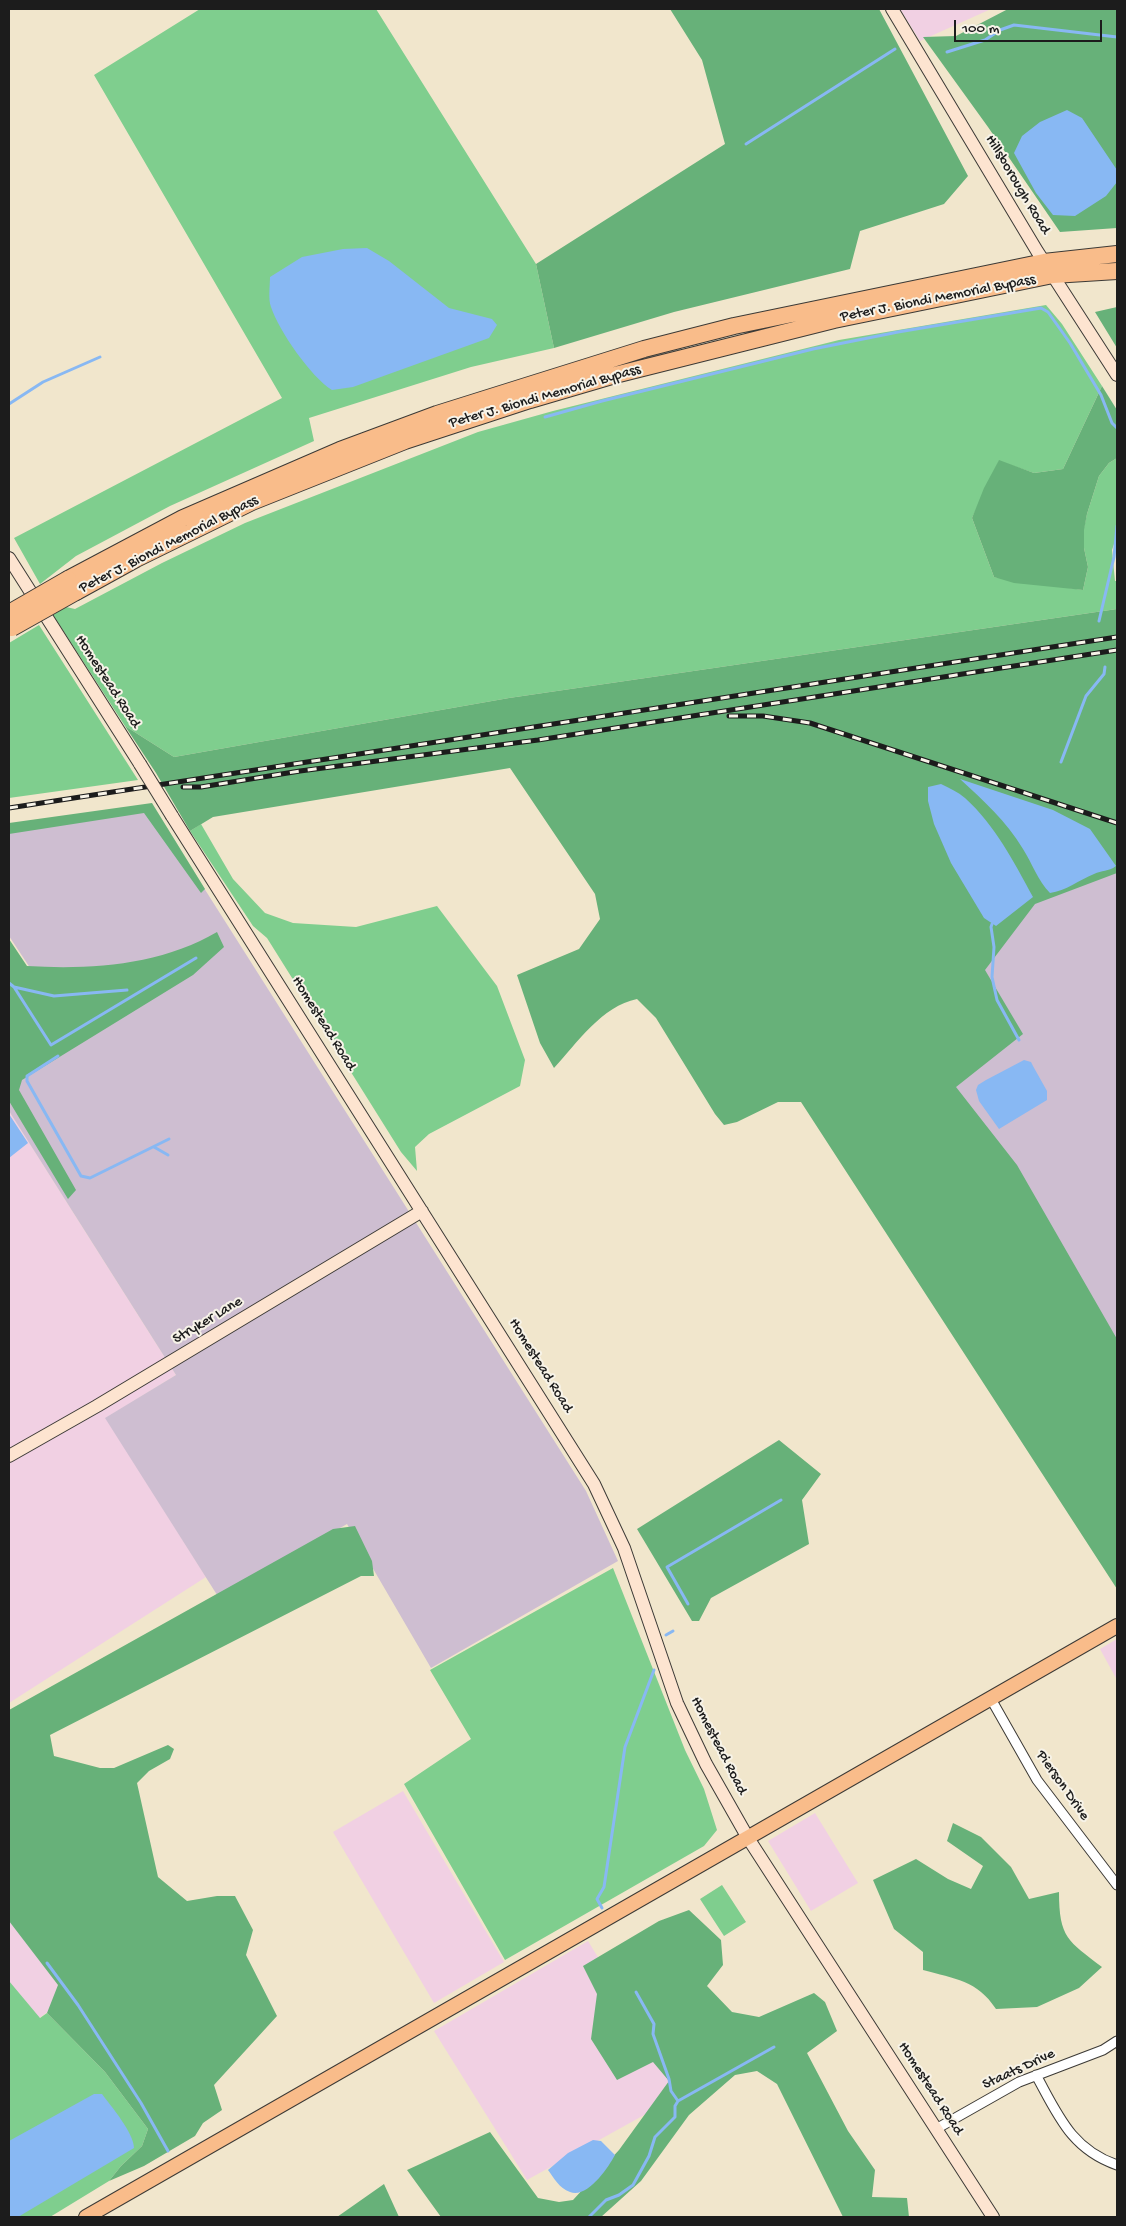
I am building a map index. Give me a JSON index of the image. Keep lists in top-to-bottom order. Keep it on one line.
{"streets":{"highway":["Peter J. Biondi Memorial Bypass"],"street":["Hillsborough Road","Homestead Road","Stryker Lane","Pierson Drive","Staats Drive"]},"crossings":[["Hillsborough Road","Peter J. Biondi Memorial Bypass"],["Homestead Road","Stryker Lane"],["Homestead Road","Staats Drive"]],"scale_bar":"100 m"}
